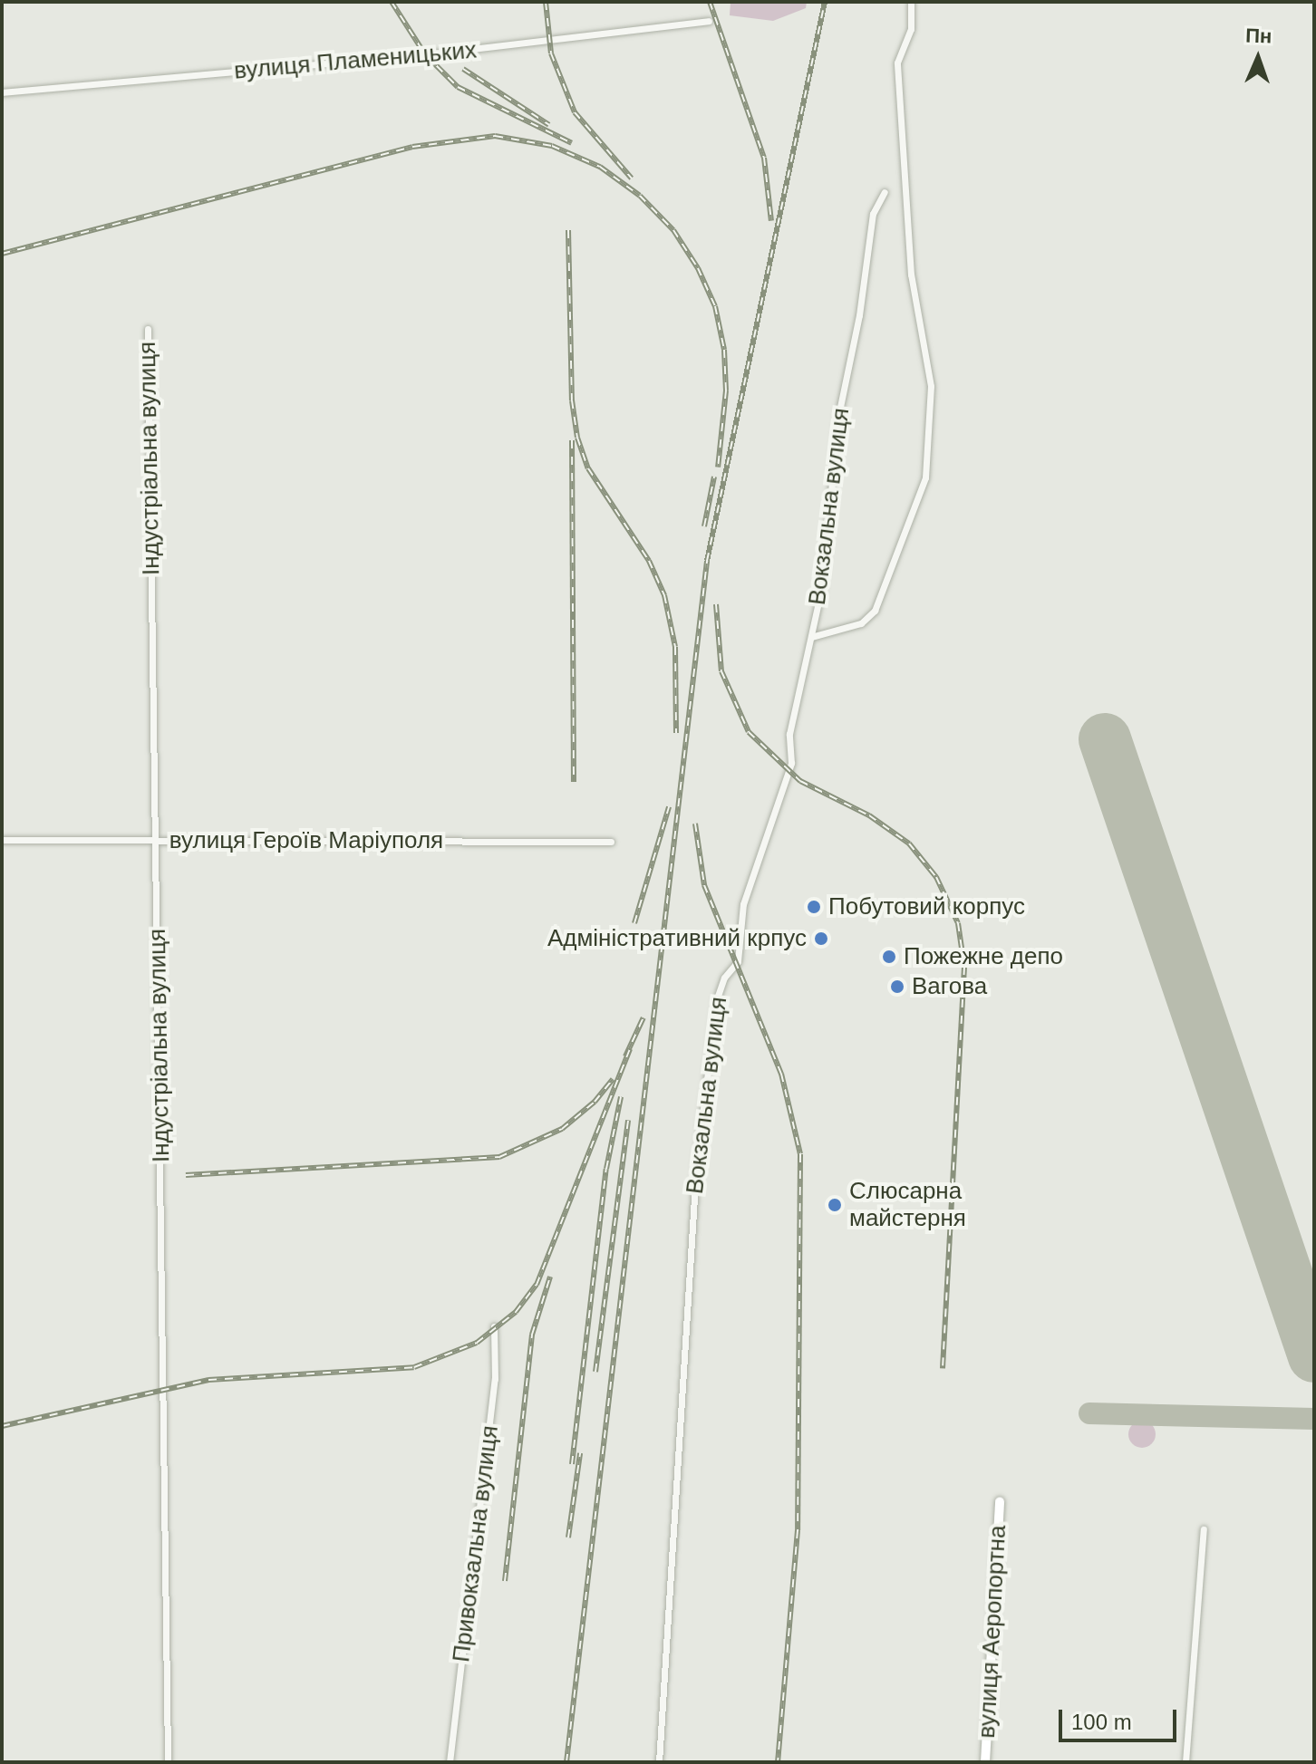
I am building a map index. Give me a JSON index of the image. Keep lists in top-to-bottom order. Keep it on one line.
{"streets":{"street":["вулиця Пламеницьких","Індустріальна вулиця","Вокзальна вулиця","вулиця Героїв Маріуполя","Привокзальна вулиця","вулиця Аеропортна"]},"crossings":[["Індустріальна вулиця","вулиця Героїв Маріуполя"]],"places":["Побутовий корпус","Адміністративний крпус","Пожежне депо","Вагова","Слюсарна майстерня"],"scale_bar":"100 m","north":"top"}
